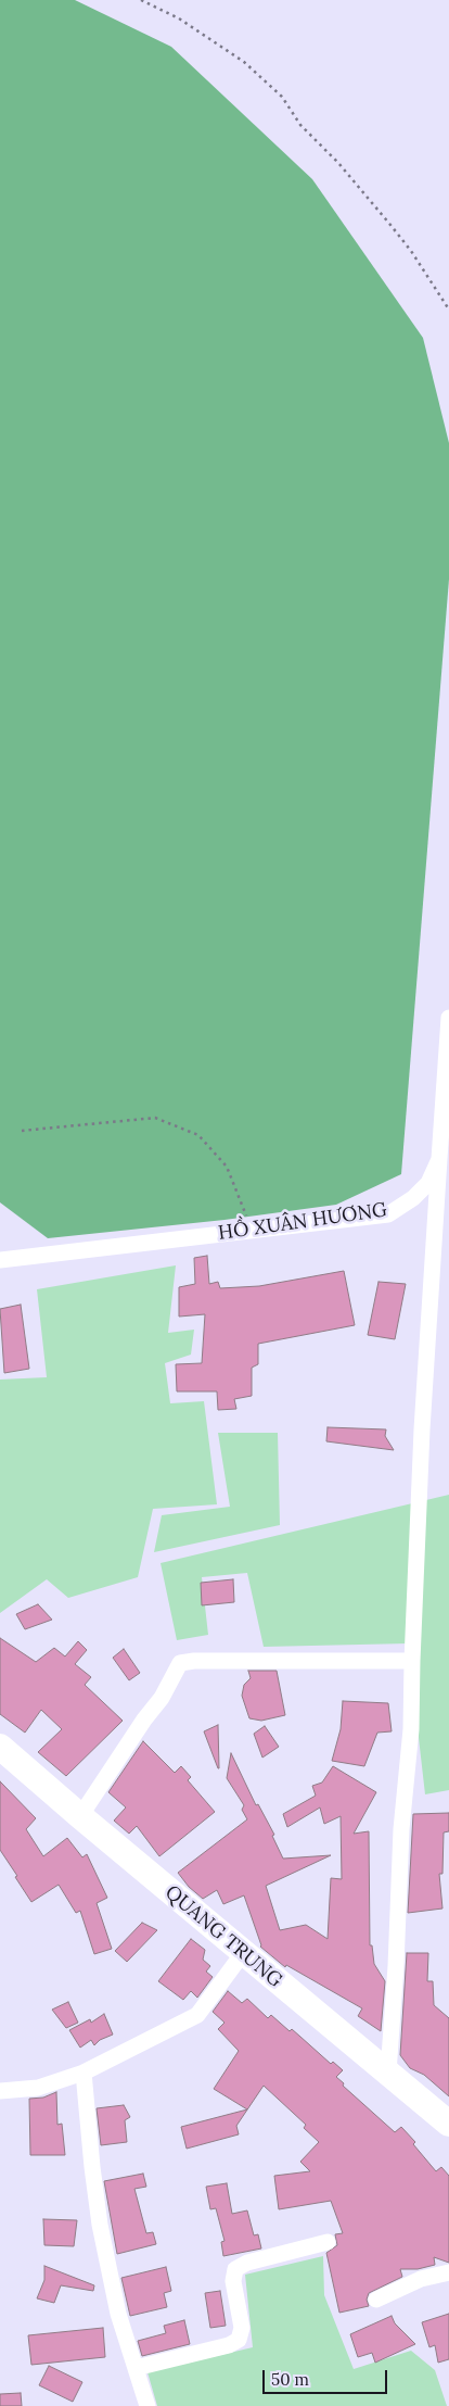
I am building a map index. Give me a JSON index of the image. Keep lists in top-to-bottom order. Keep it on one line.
{"streets":{"main road":["QUANG TRUNG"],"street":["HỒ XUÂN HƯƠNG"]},"scale_bar":"50 m"}
